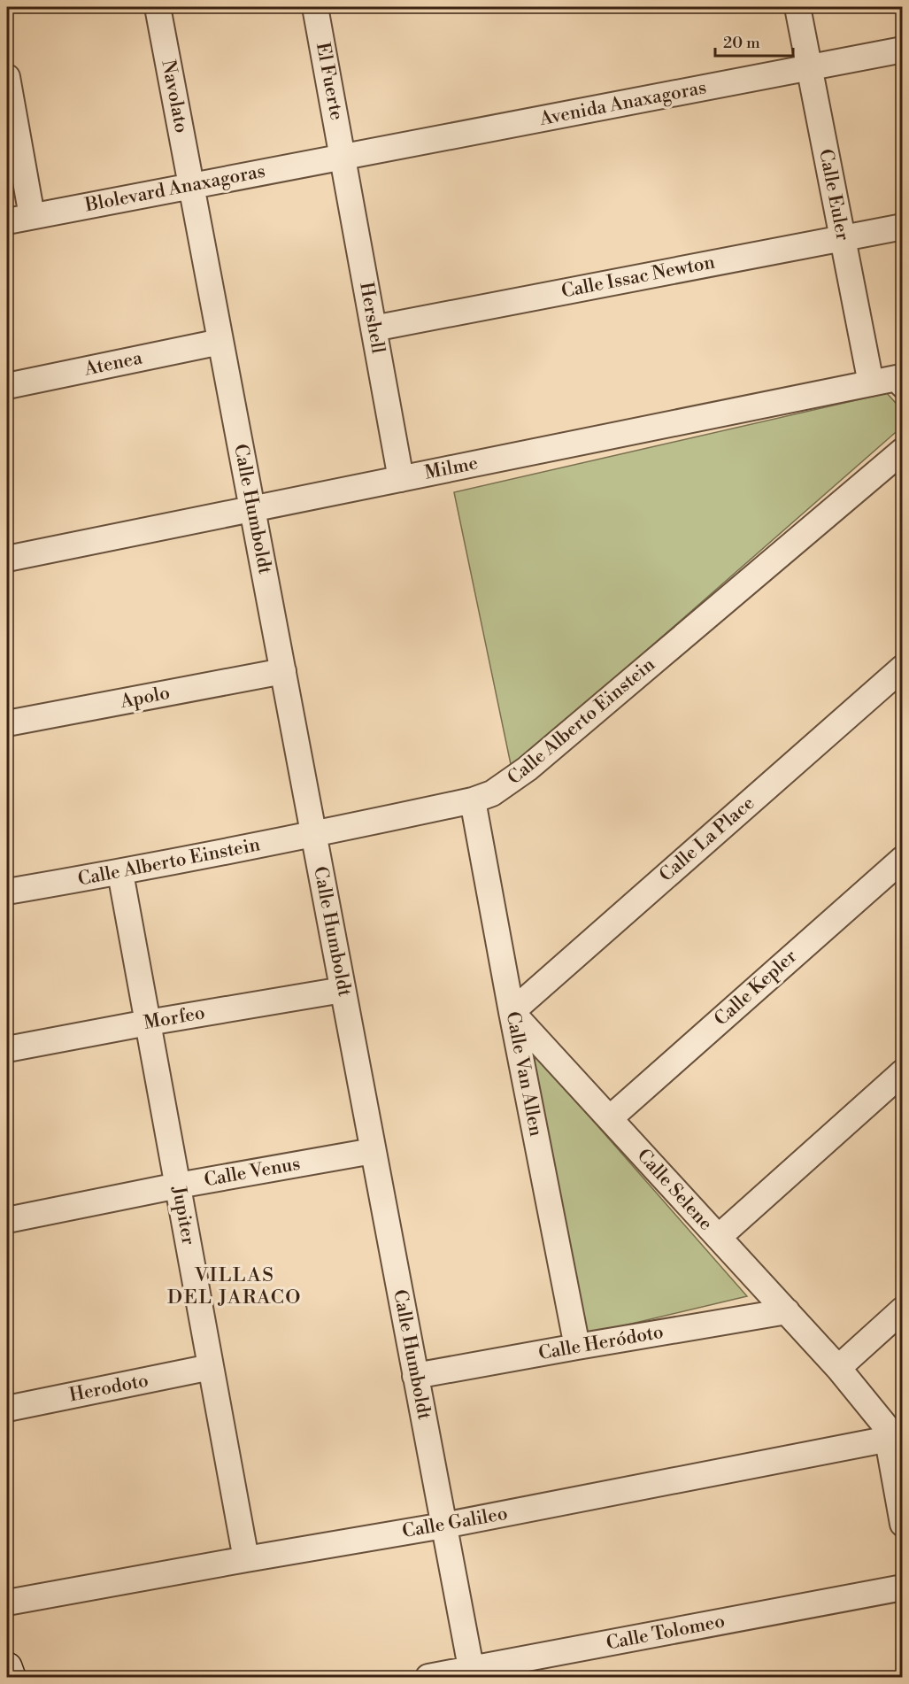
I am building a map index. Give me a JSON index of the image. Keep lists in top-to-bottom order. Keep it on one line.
{"streets":{"street":["El Fuerte","Navolato","Avenida Anaxagoras","Blolevard Anaxagoras","Calle Euler","Calle Issac Newton","Hershell","Atenea","Milme","Calle Humboldt","Apolo","Calle Alberto Einstein","Calle La Place","Calle Kepler","Morfeo","Calle Van Allen","Calle Venus","Calle Selene","Jupiter","Calle Heródoto","Herodoto","Calle Galileo","Calle Tolomeo"]},"crossings":[["El Fuerte","Avenida Anaxagoras"],["El Fuerte","Blolevard Anaxagoras"],["El Fuerte","Hershell"],["Navolato","Blolevard Anaxagoras"],["Navolato","Calle Humboldt"],["Avenida Anaxagoras","Blolevard Anaxagoras"],["Avenida Anaxagoras","Calle Euler"],["Avenida Anaxagoras","Hershell"],["Blolevard Anaxagoras","Hershell"],["Blolevard Anaxagoras","Calle Humboldt"],["Calle Euler","Calle Issac Newton"],["Calle Euler","Milme"],["Calle Issac Newton","Hershell"],["Hershell","Milme"],["Atenea","Calle Humboldt"],["Milme","Calle Humboldt"],["Calle Humboldt","Apolo"],["Calle Humboldt","Calle Alberto Einstein"],["Calle Humboldt","Morfeo"],["Calle Humboldt","Calle Venus"],["Calle Humboldt","Calle Heródoto"],["Calle Humboldt","Calle Galileo"],["Calle Humboldt","Calle Tolomeo"],["Calle Alberto Einstein","Calle Van Allen"],["Calle Alberto Einstein","Jupiter"],["Calle La Place","Calle Van Allen"],["Calle La Place","Calle Selene"],["Calle Kepler","Calle Selene"],["Morfeo","Jupiter"],["Calle Van Allen","Calle Selene"],["Calle Van Allen","Calle Heródoto"],["Calle Venus","Jupiter"],["Calle Selene","Calle Heródoto"],["Calle Selene","Calle Galileo"],["Jupiter","Herodoto"],["Jupiter","Calle Galileo"]],"districts":["VILLAS DEL JARACO"],"scale_bar":"20 m"}
